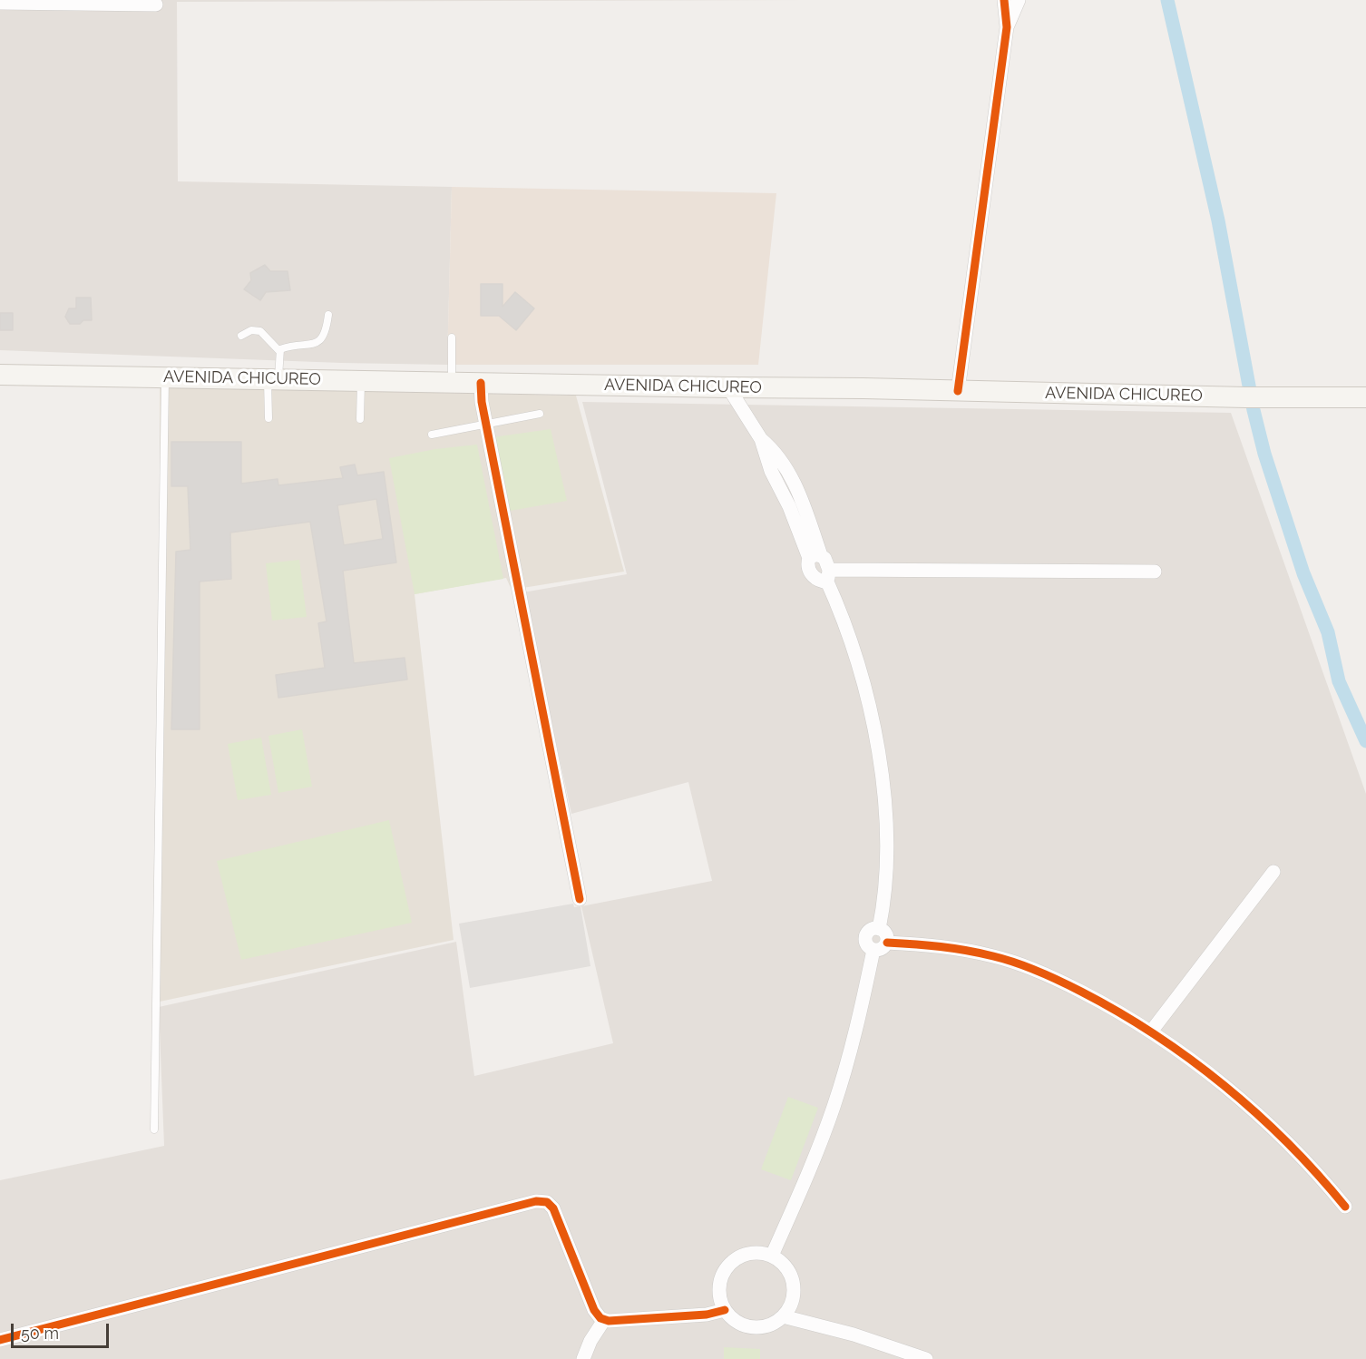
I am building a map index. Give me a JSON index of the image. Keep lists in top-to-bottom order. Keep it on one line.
{"streets":{"main road":["AVENIDA CHICUREO"]},"scale_bar":"50 m"}
